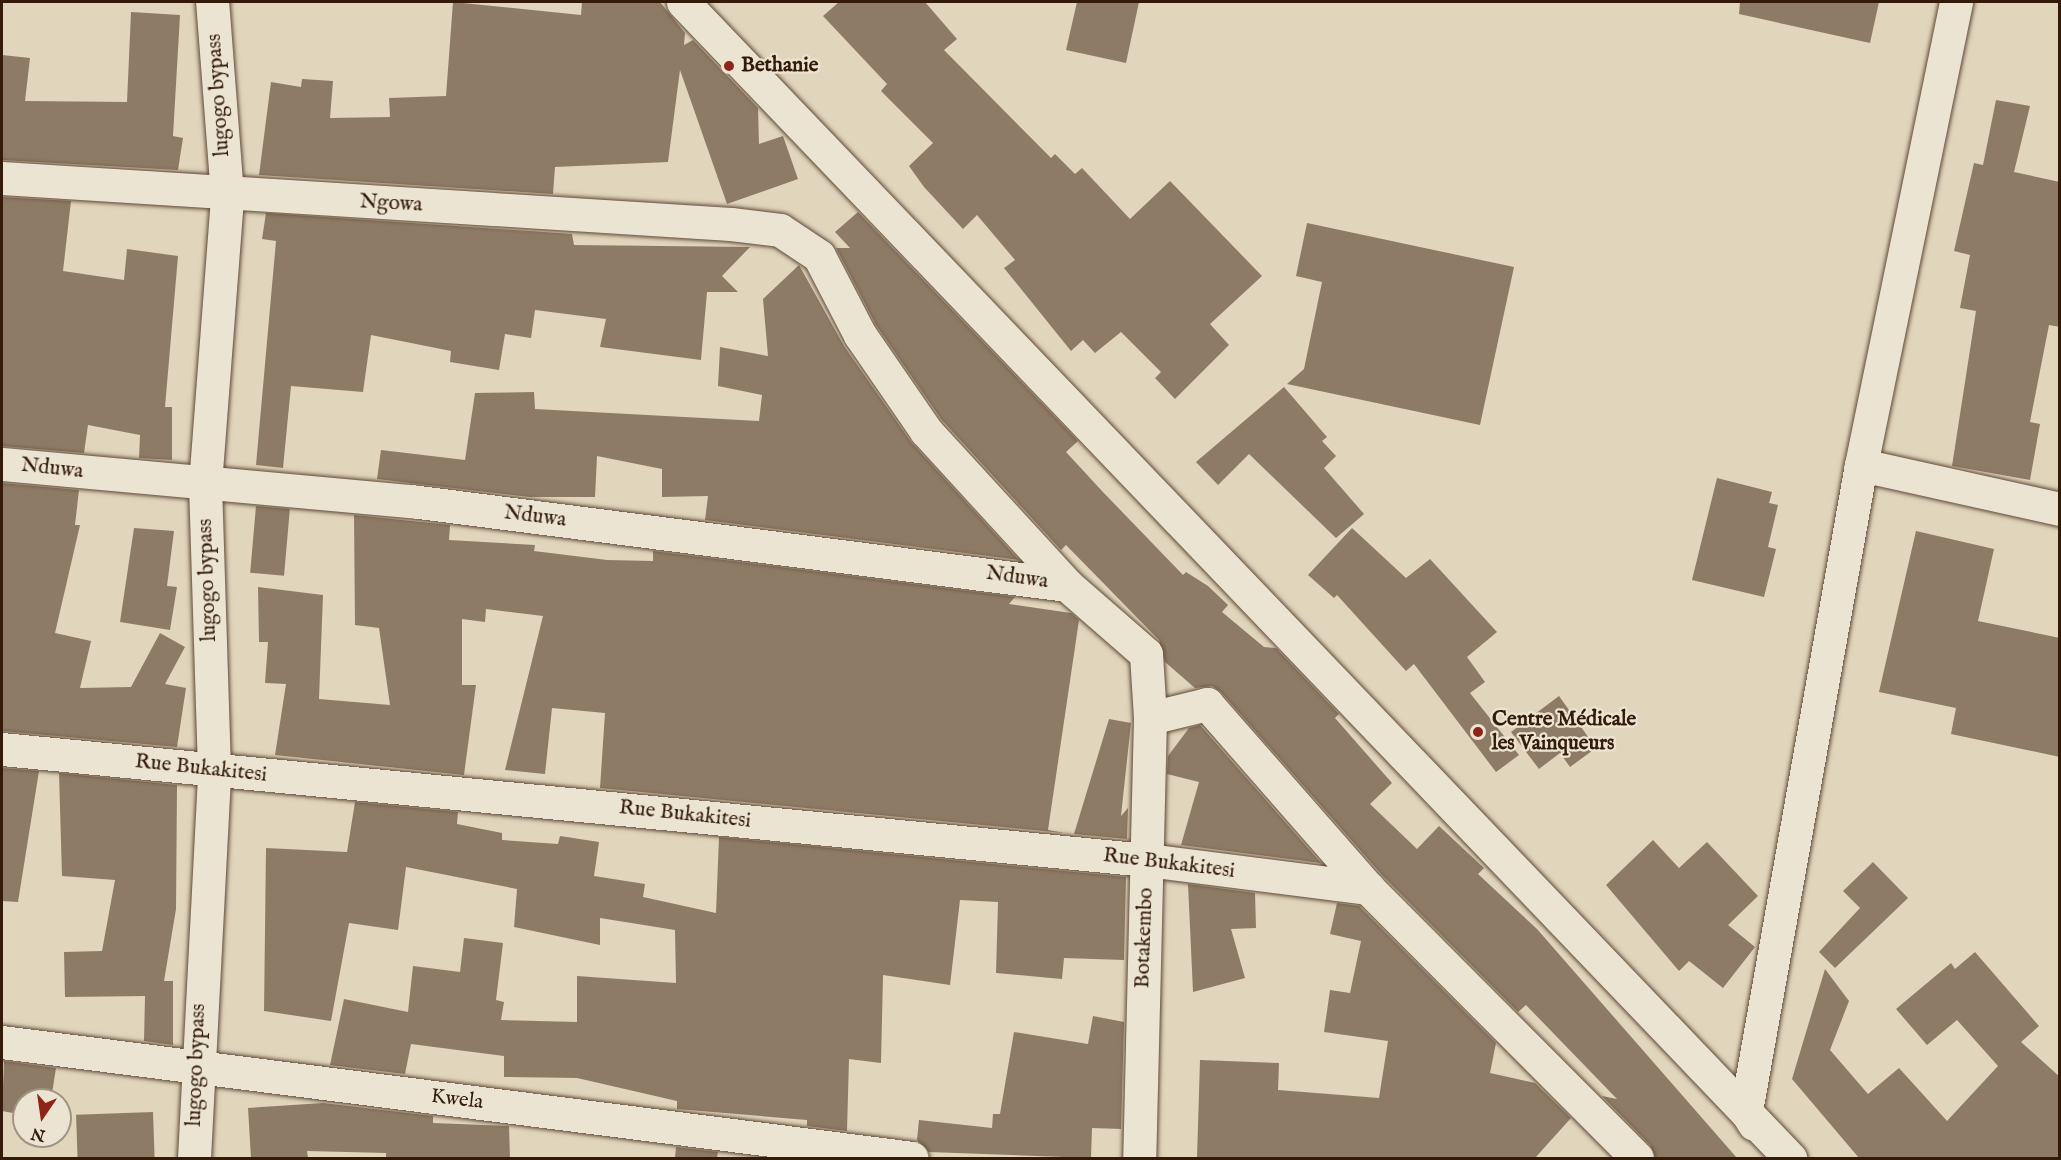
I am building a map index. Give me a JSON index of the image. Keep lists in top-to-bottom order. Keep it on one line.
{"streets":{"street":["lugogo bypass","Ngowa","Nduwa","Rue Bukakitesi","Botakembo","Kwela"]},"crossings":[["lugogo bypass","Ngowa"],["lugogo bypass","Nduwa"],["lugogo bypass","Rue Bukakitesi"],["lugogo bypass","Kwela"],["Ngowa","Botakembo"],["Nduwa","Botakembo"],["Rue Bukakitesi","Botakembo"]],"places":["Bethanie","Centre Médicale les Vainqueurs"],"north":"bottom"}
